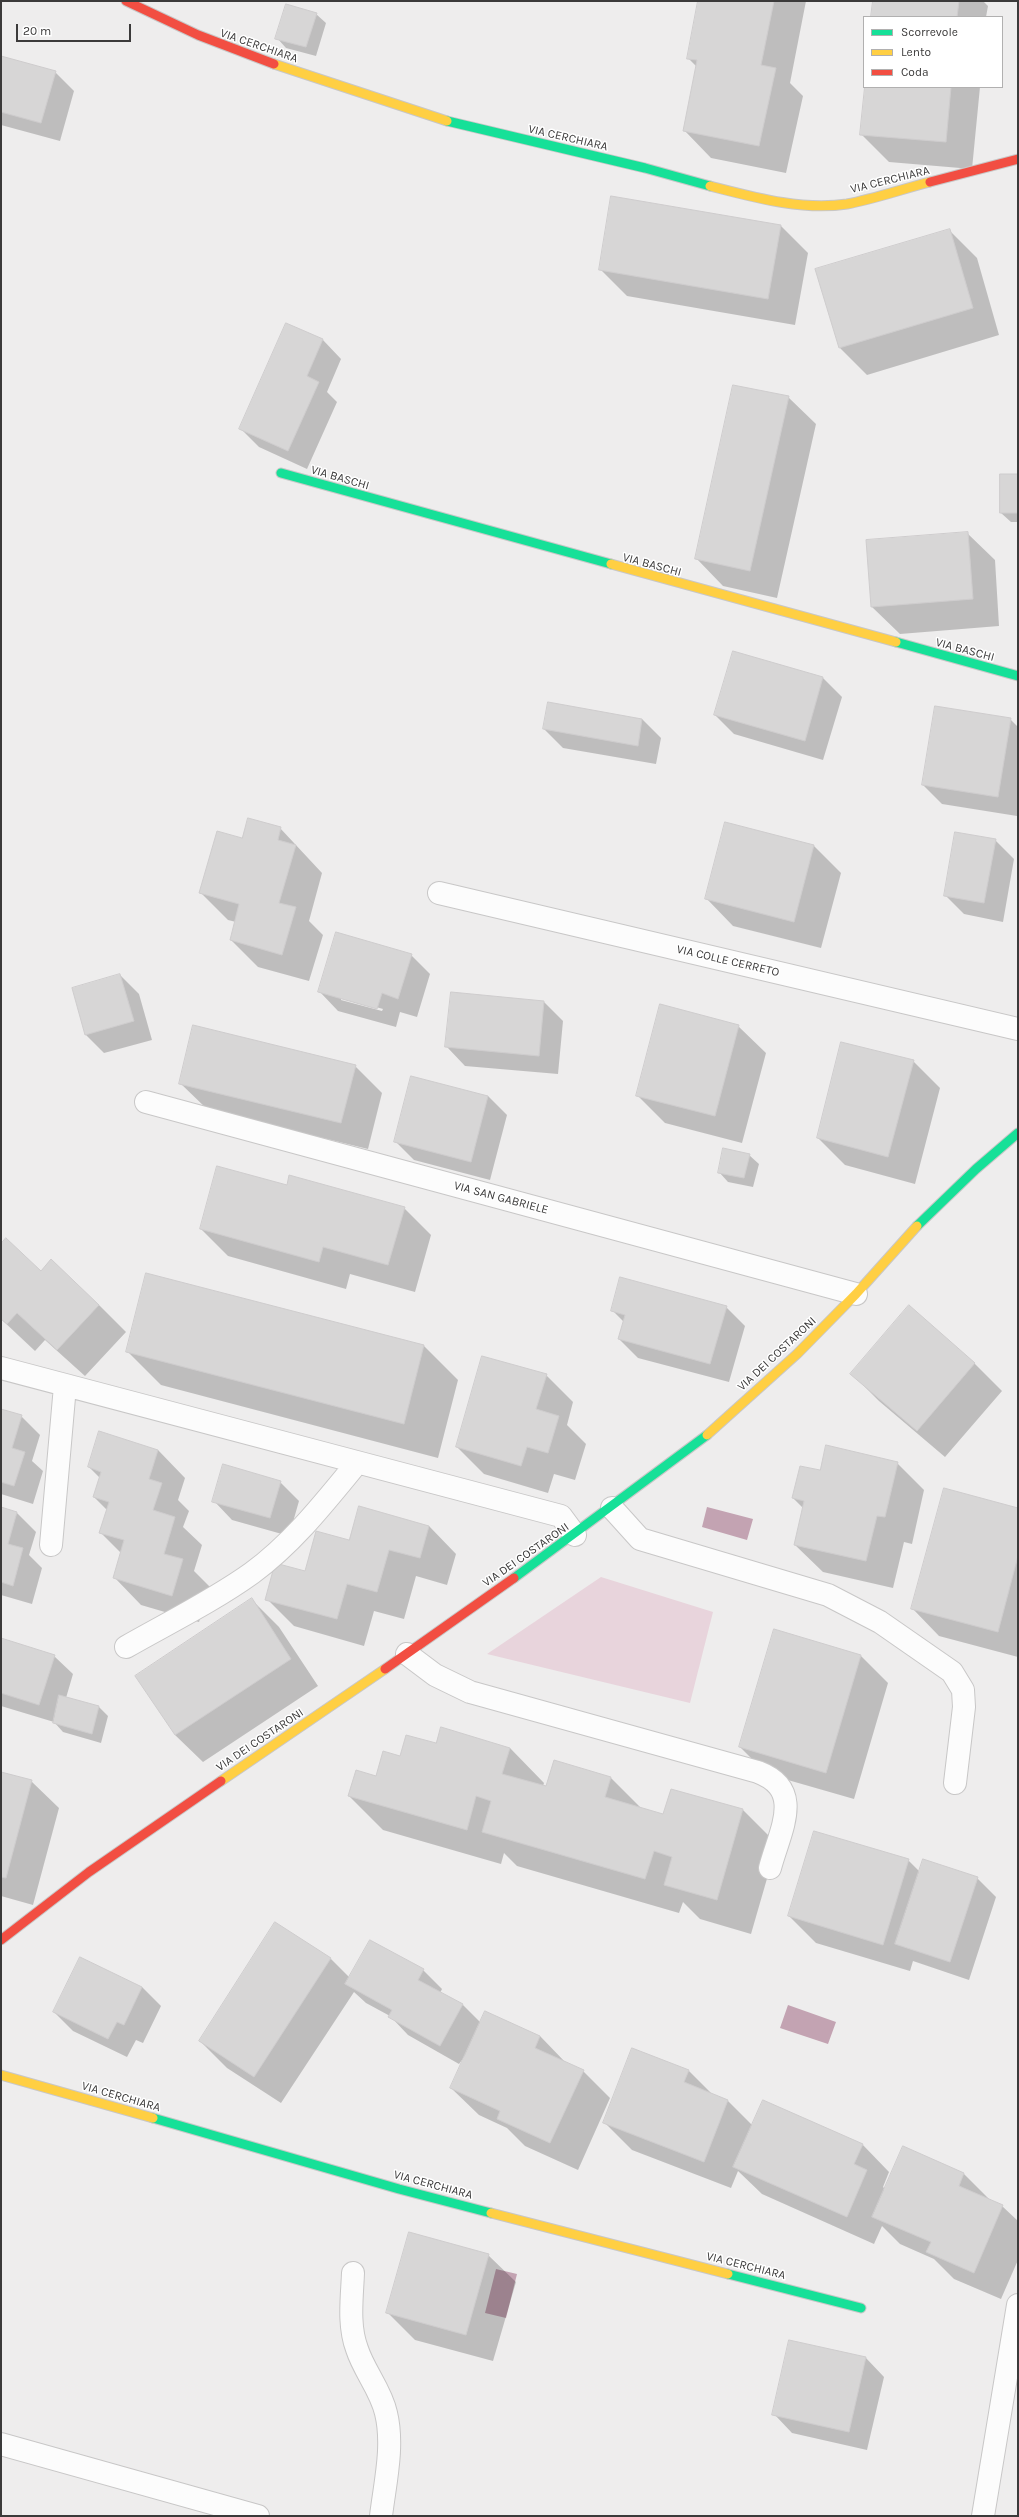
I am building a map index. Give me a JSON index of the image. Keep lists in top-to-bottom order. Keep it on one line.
{"streets":{"street":["VIA CERCHIARA","VIA BASCHI","VIA COLLE CERRETO","VIA SAN GABRIELE","VIA DEI COSTARONI"]},"crossings":[["VIA SAN GABRIELE","VIA DEI COSTARONI"]],"legend":["Scorrevole","Lento","Coda"],"scale_bar":"20 m"}
